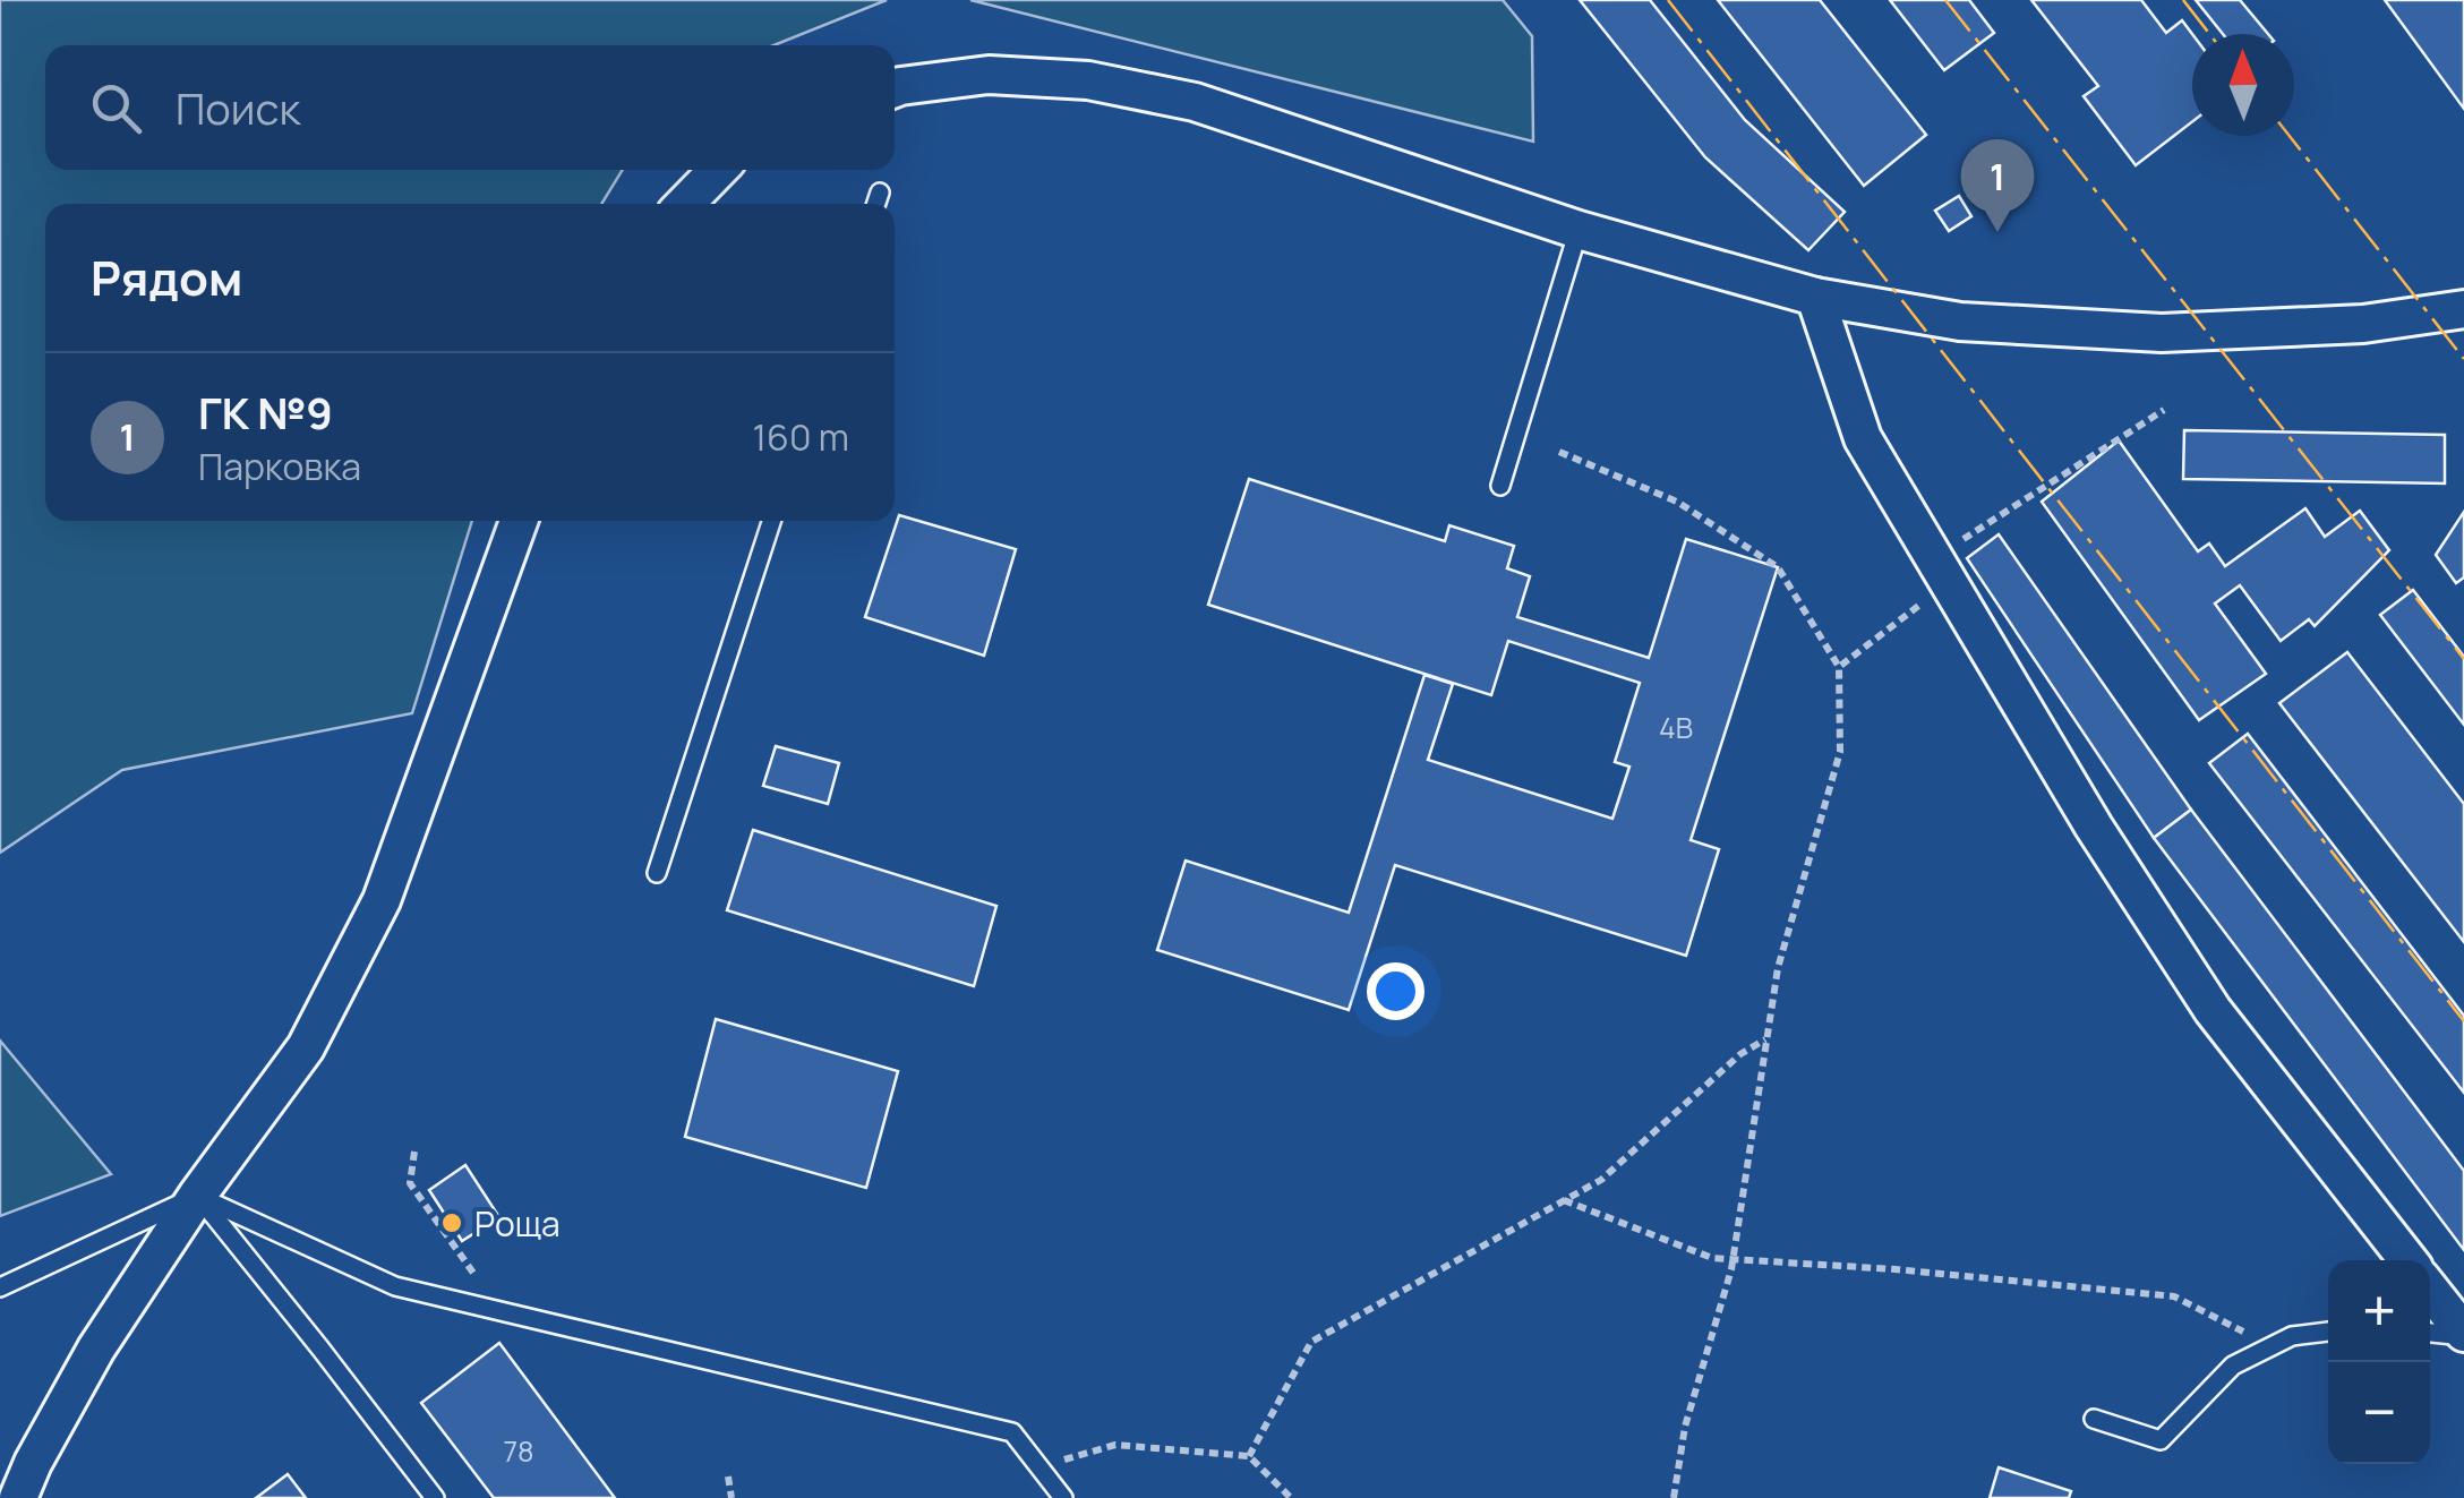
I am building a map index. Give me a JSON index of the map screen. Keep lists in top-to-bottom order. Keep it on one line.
{"places":["Роща"],"house_numbers":["4В","78"],"north":"top","page":{"search":"Поиск","pins":"1","heading":"Рядом","list":[{"mark":"1","name":"ГК №9","note":"Парковка","value":"160 m"}],"map_buttons":["+","−"]}}
